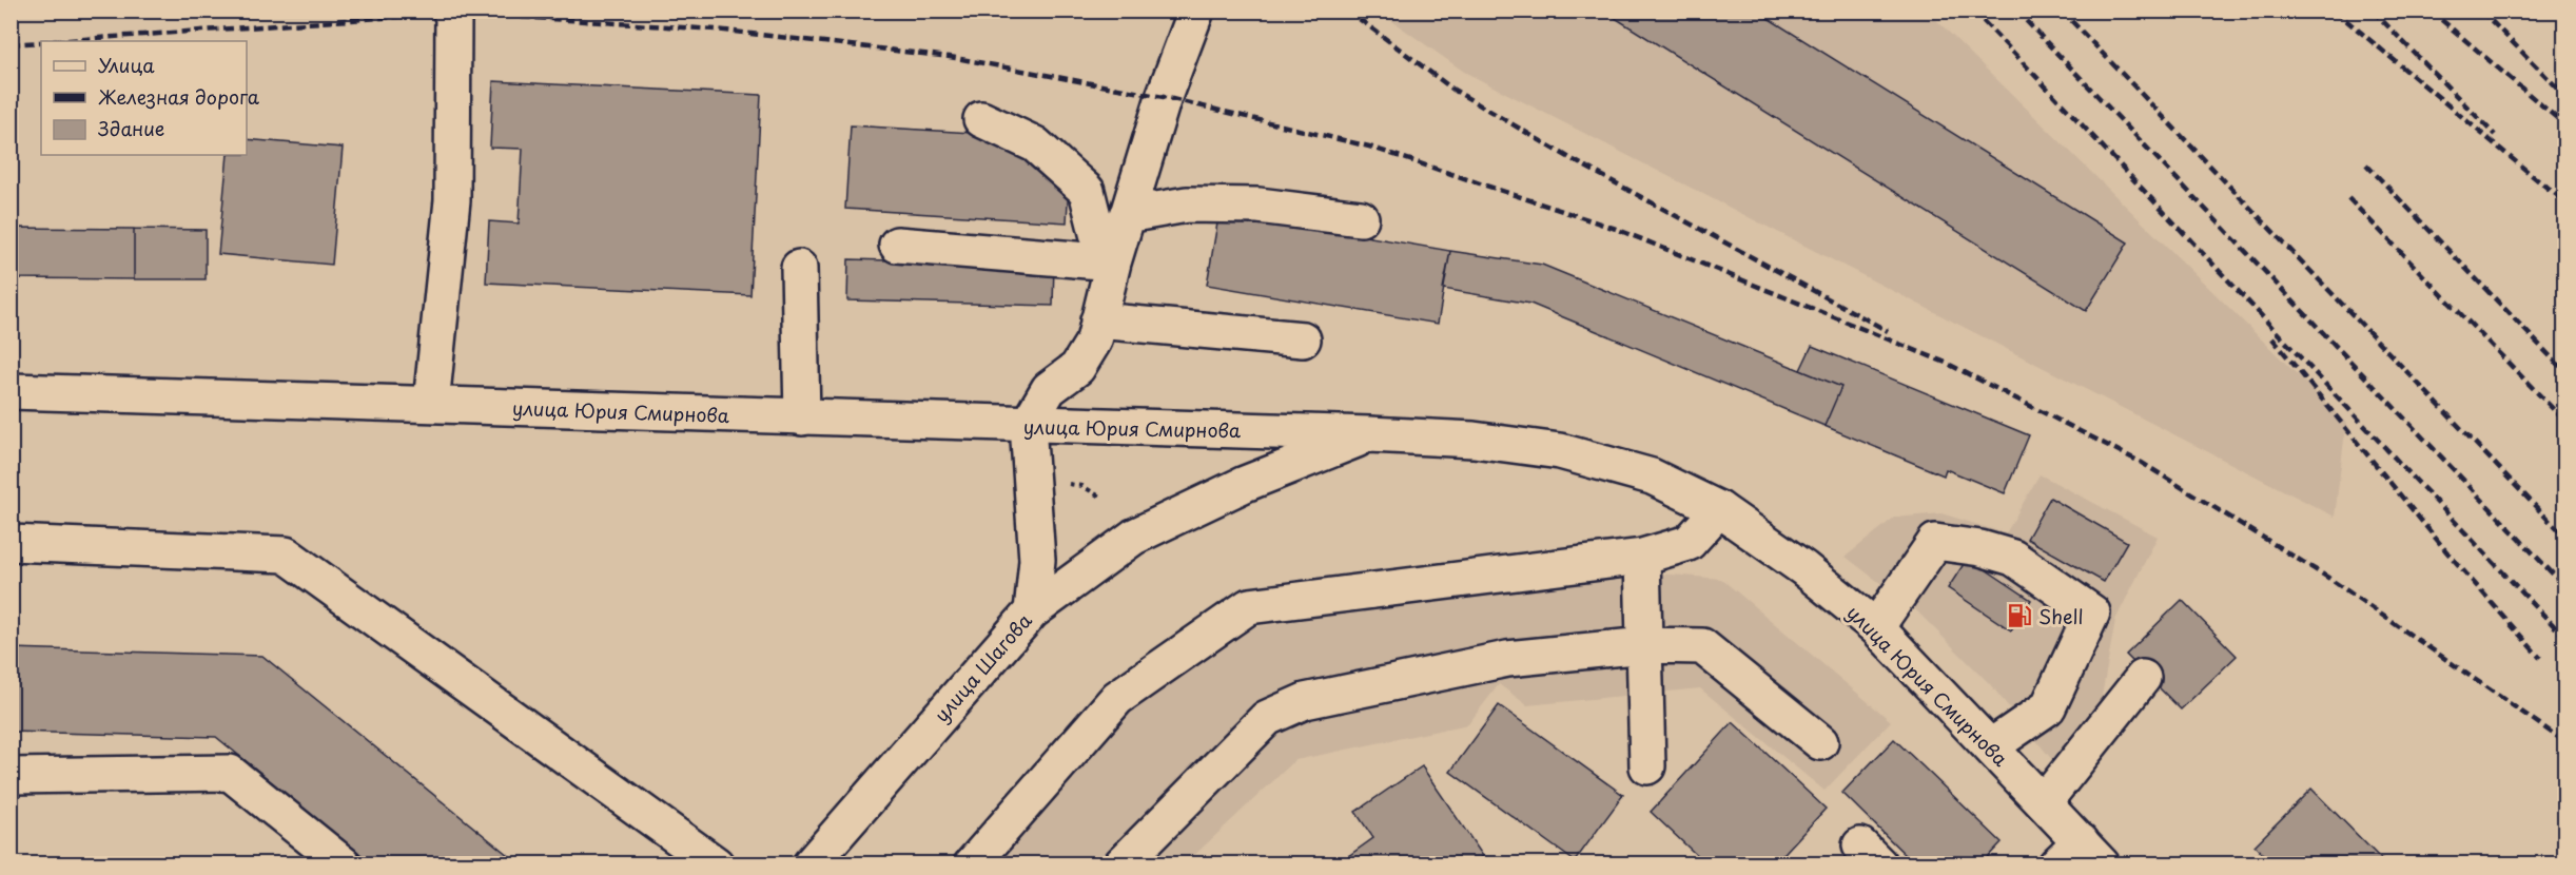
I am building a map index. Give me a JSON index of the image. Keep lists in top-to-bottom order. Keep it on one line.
{"streets":{"main road":["улица Юрия Смирнова","улица Шагова"]},"crossings":[["улица Юрия Смирнова","улица Шагова"]],"places":{"fuel station":["Shell"]},"legend":["Улица","Железная дорога","Здание"]}
